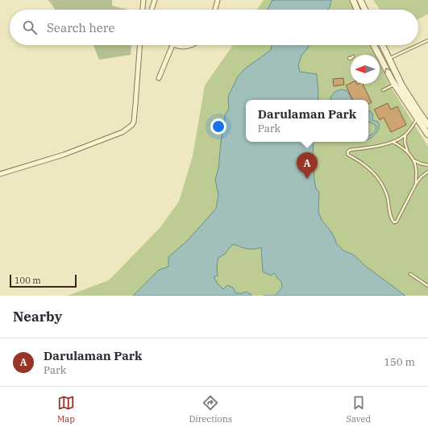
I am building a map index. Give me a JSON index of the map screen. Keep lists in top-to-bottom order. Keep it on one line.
{"scale_bar":"100 m","north":"left","page":{"search":"Search here","popup":["Darulaman Park","Park"],"pins":"A","scale":"100 m","heading":"Nearby","list":[{"mark":"A","name":"Darulaman Park","note":"Park","value":"150 m"}],"nav":["Map","Directions","Saved"]}}
